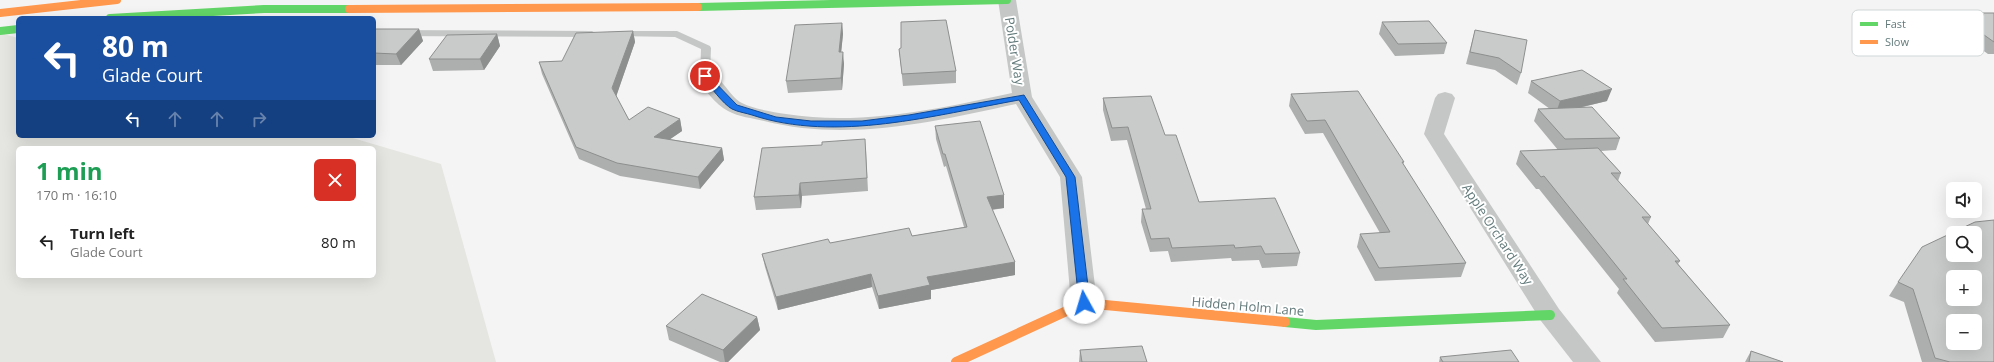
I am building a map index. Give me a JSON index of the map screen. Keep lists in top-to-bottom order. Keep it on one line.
{"streets":{"main road":["Hidden Holm Lane"],"street":["Polder Way","Apple Orchard Way"]},"crossings":[["Polder Way","Hidden Holm Lane"],["Apple Orchard Way","Hidden Holm Lane"]],"legend":["Fast","Slow"],"page":{"turn":["80 m","Glade Court"],"heading":["1 min","170 m · 16:10"],"map_buttons":["+","−"],"list":[{"name":"Turn left","note":"Glade Court","value":"80 m"}]}}
